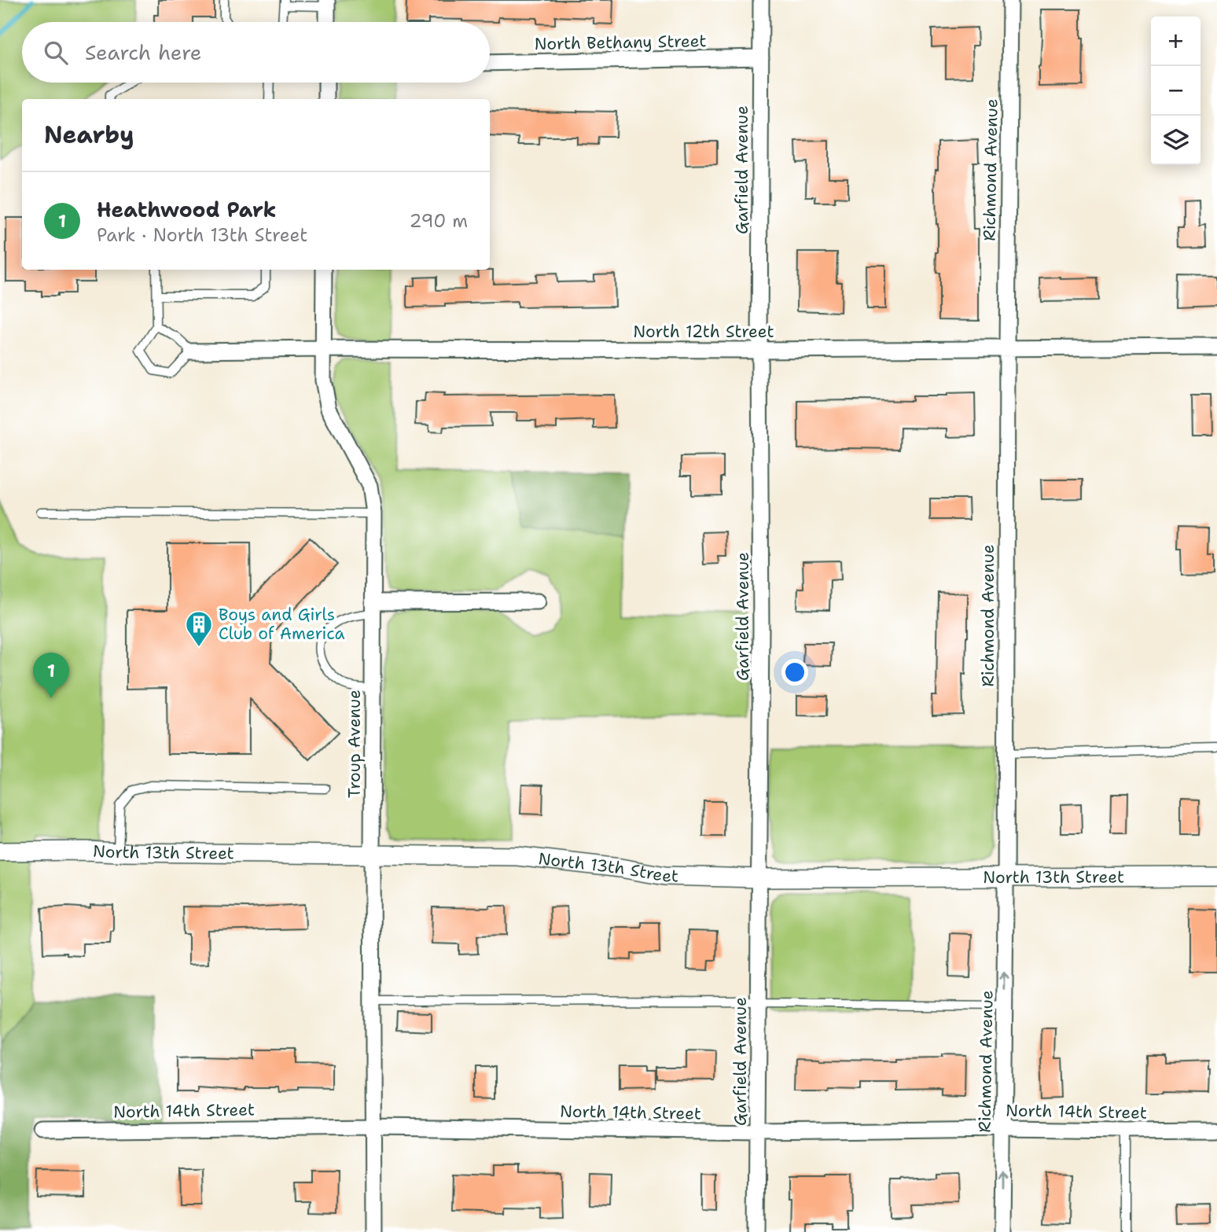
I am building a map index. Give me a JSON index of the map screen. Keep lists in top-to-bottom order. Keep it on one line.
{"streets":{"street":["North Bethany Street","Garfield Avenue","Richmond Avenue","North 12th Street","Troup Avenue","North 13th Street","North 14th Street"]},"crossings":[["North Bethany Street","Garfield Avenue"],["Garfield Avenue","North 12th Street"],["Garfield Avenue","North 13th Street"],["Garfield Avenue","North 14th Street"],["Richmond Avenue","North 12th Street"],["Richmond Avenue","North 13th Street"],["Richmond Avenue","North 14th Street"],["North 12th Street","Troup Avenue"],["Troup Avenue","North 13th Street"],["Troup Avenue","North 14th Street"]],"places":{"building":["Boys and Girls Club of America"]},"page":{"map_buttons":["+","−"],"search":"Search here","heading":"Nearby","list":[{"mark":"1","name":"Heathwood Park","note":"Park · North 13th Street","value":"290 m"}],"pins":"1"}}
